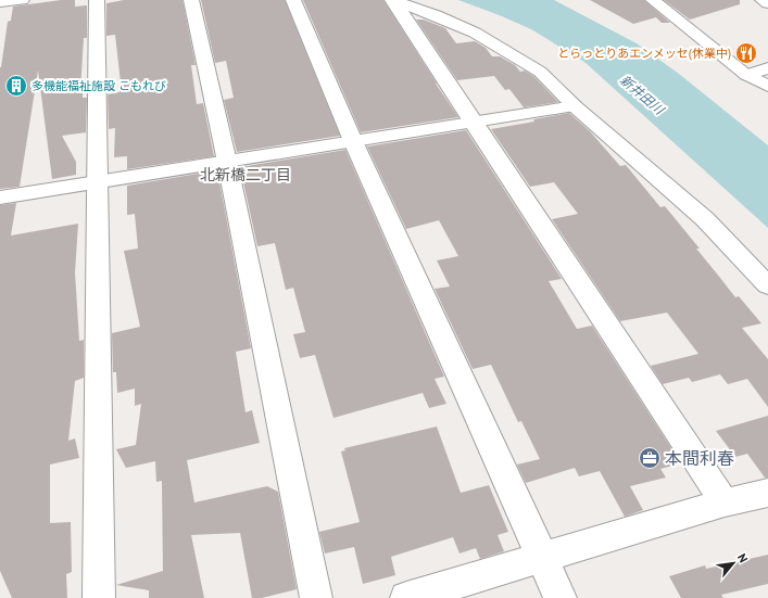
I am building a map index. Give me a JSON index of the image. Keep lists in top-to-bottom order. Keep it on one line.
{"districts":["北新橋二丁目"],"water":["新井田川"],"places":{"restaurant":["とらっとりあエンメッセ(休業中)"],"building":["多機能福祉施設 こもれび"],"office":["本間利春"]},"north":"top right"}
